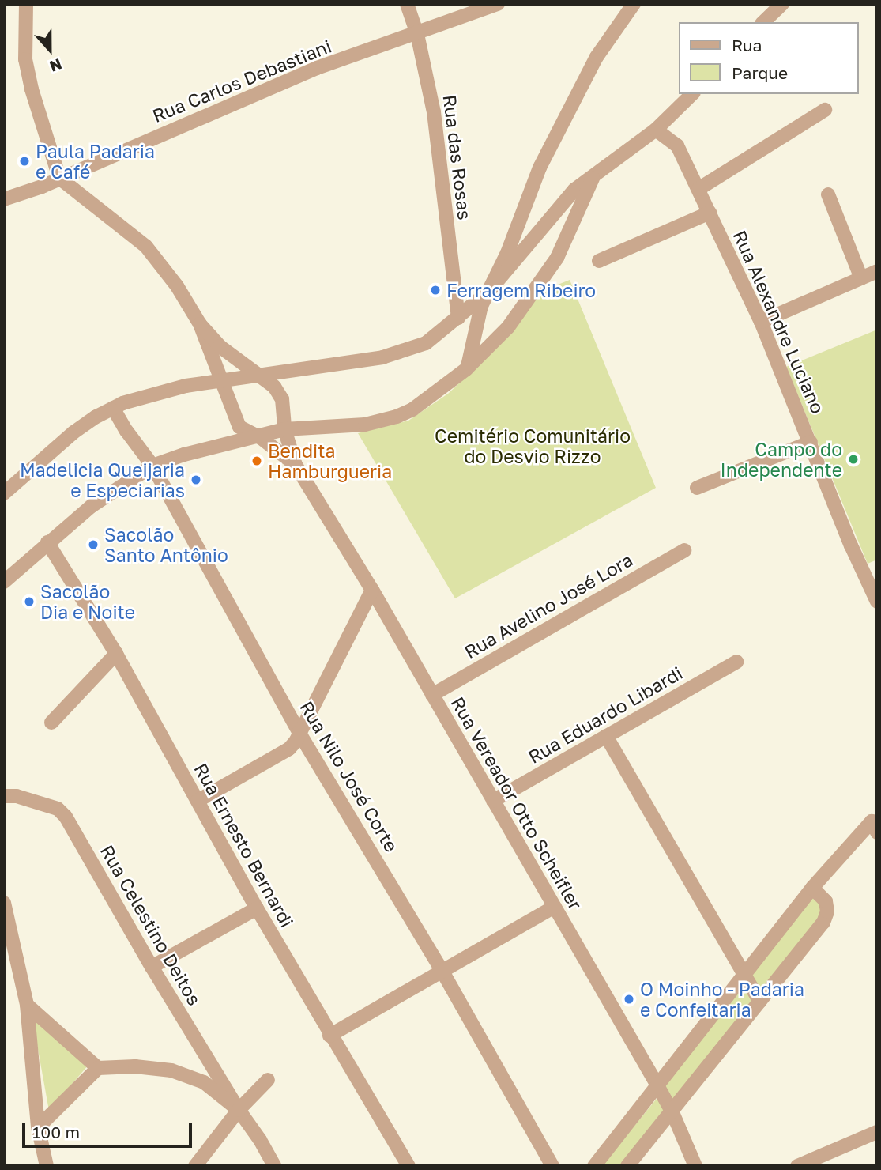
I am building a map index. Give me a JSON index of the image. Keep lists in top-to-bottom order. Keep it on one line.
{"streets":{"street":["Rua Carlos Debastiani","Rua das Rosas","Rua Alexandre Luciano","Rua Avelino José Lora","Rua Eduardo Libardi","Rua Nilo José Corte","Rua Vereador Otto Scheifler","Rua Ernesto Bernardi","Rua Celestino Deitos"]},"crossings":[["Rua Carlos Debastiani","Rua das Rosas"],["Rua Avelino José Lora","Rua Vereador Otto Scheifler"],["Rua Eduardo Libardi","Rua Vereador Otto Scheifler"]],"parks":["Cemitério Comunitário do Desvio Rizzo"],"places":["Paula Padaria e Café","Ferragem Ribeiro","Campo do Independente","Bendita Hamburgueria","Madelicia Queijaria e Especiarias","Sacolão Santo Antônio","Sacolão Dia e Noite","O Moinho - Padaria e Confeitaria"],"legend":["Rua","Parque"],"scale_bar":"100 m","north":"bottom"}
